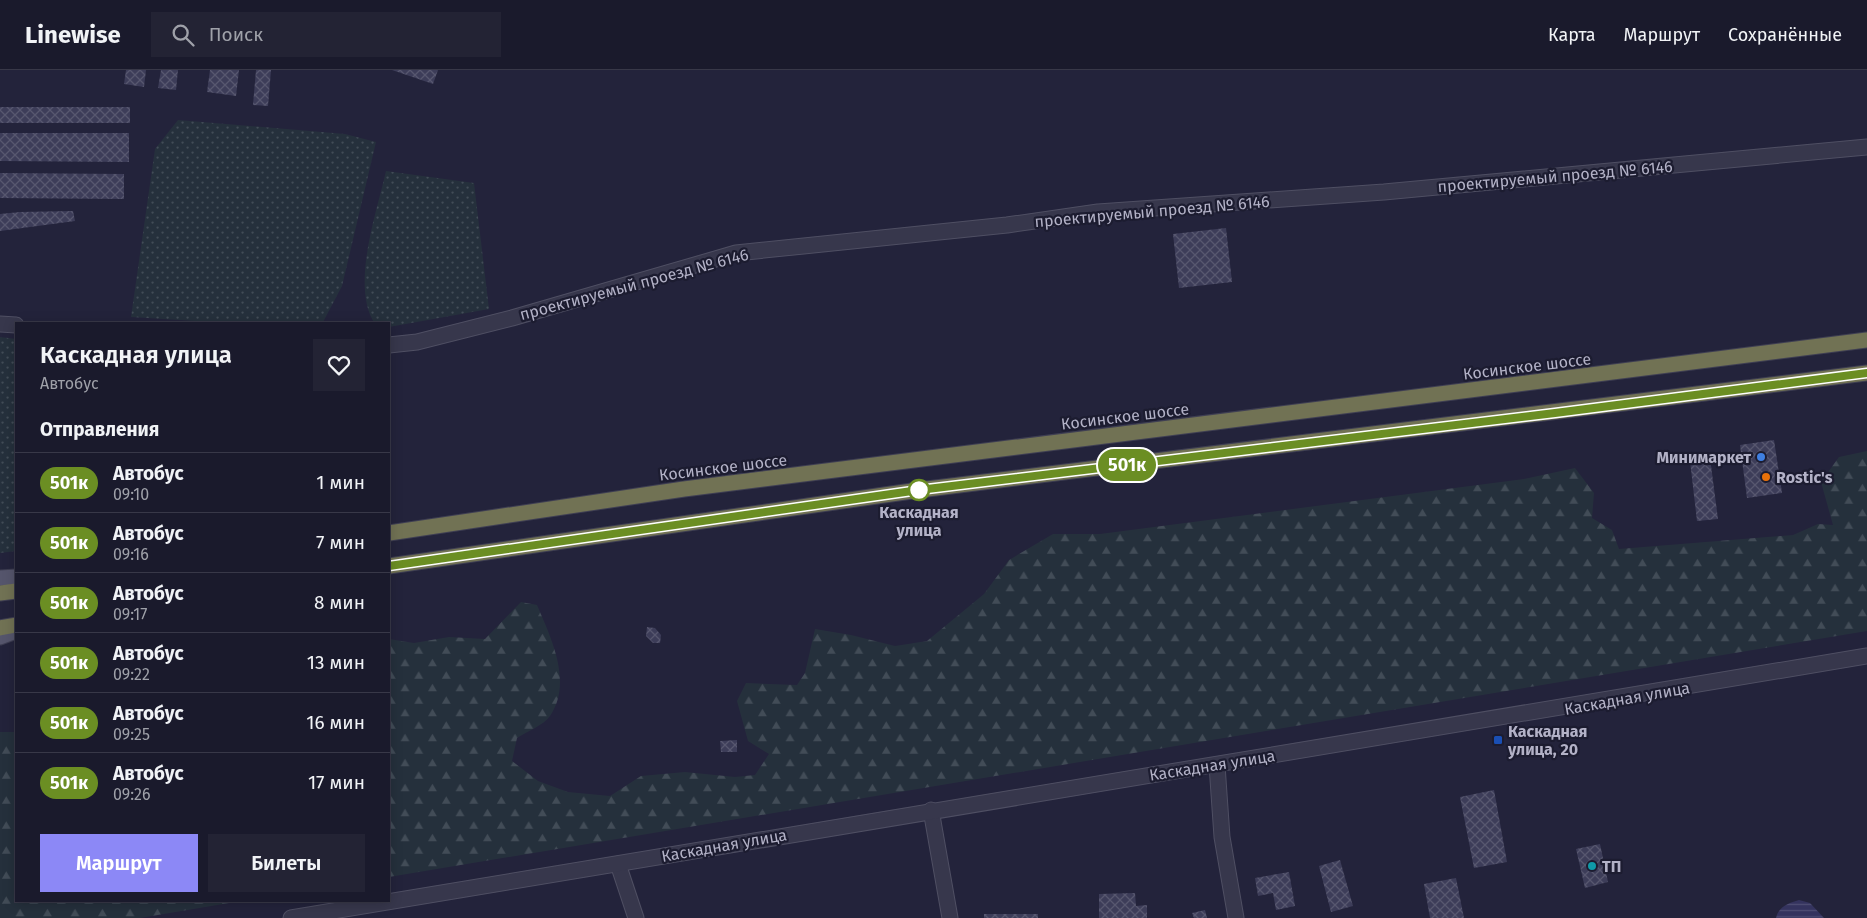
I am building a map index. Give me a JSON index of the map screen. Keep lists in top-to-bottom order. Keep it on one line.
{"streets":{"highway":["Косинское шоссе"],"street":["проектируемый проезд № 6146","Каскадная улица"]},"places":{"other":["Минимаркет","Rostic's","Каскадная улица","ТП"],"transit":["Каскадная улица, 20"]},"lines":["bus line 501к"],"page":{"header":"Linewise","search":"Поиск","nav":["Карта","Маршрут","Сохранённые"],"on_map":"501к","heading":[["Каскадная улица","Автобус"],"Отправления"],"list":[{"mark":"501к","name":"Автобус","note":"09:10","value":"1 мин"},{"mark":"501к","name":"Автобус","note":"09:16","value":"7 мин"},{"mark":"501к","name":"Автобус","note":"09:17","value":"8 мин"},{"mark":"501к","name":"Автобус","note":"09:22","value":"13 мин"},{"mark":"501к","name":"Автобус","note":"09:25","value":"16 мин"},{"mark":"501к","name":"Автобус","note":"09:26","value":"17 мин"}],"buttons":["Маршрут","Билеты"]}}
